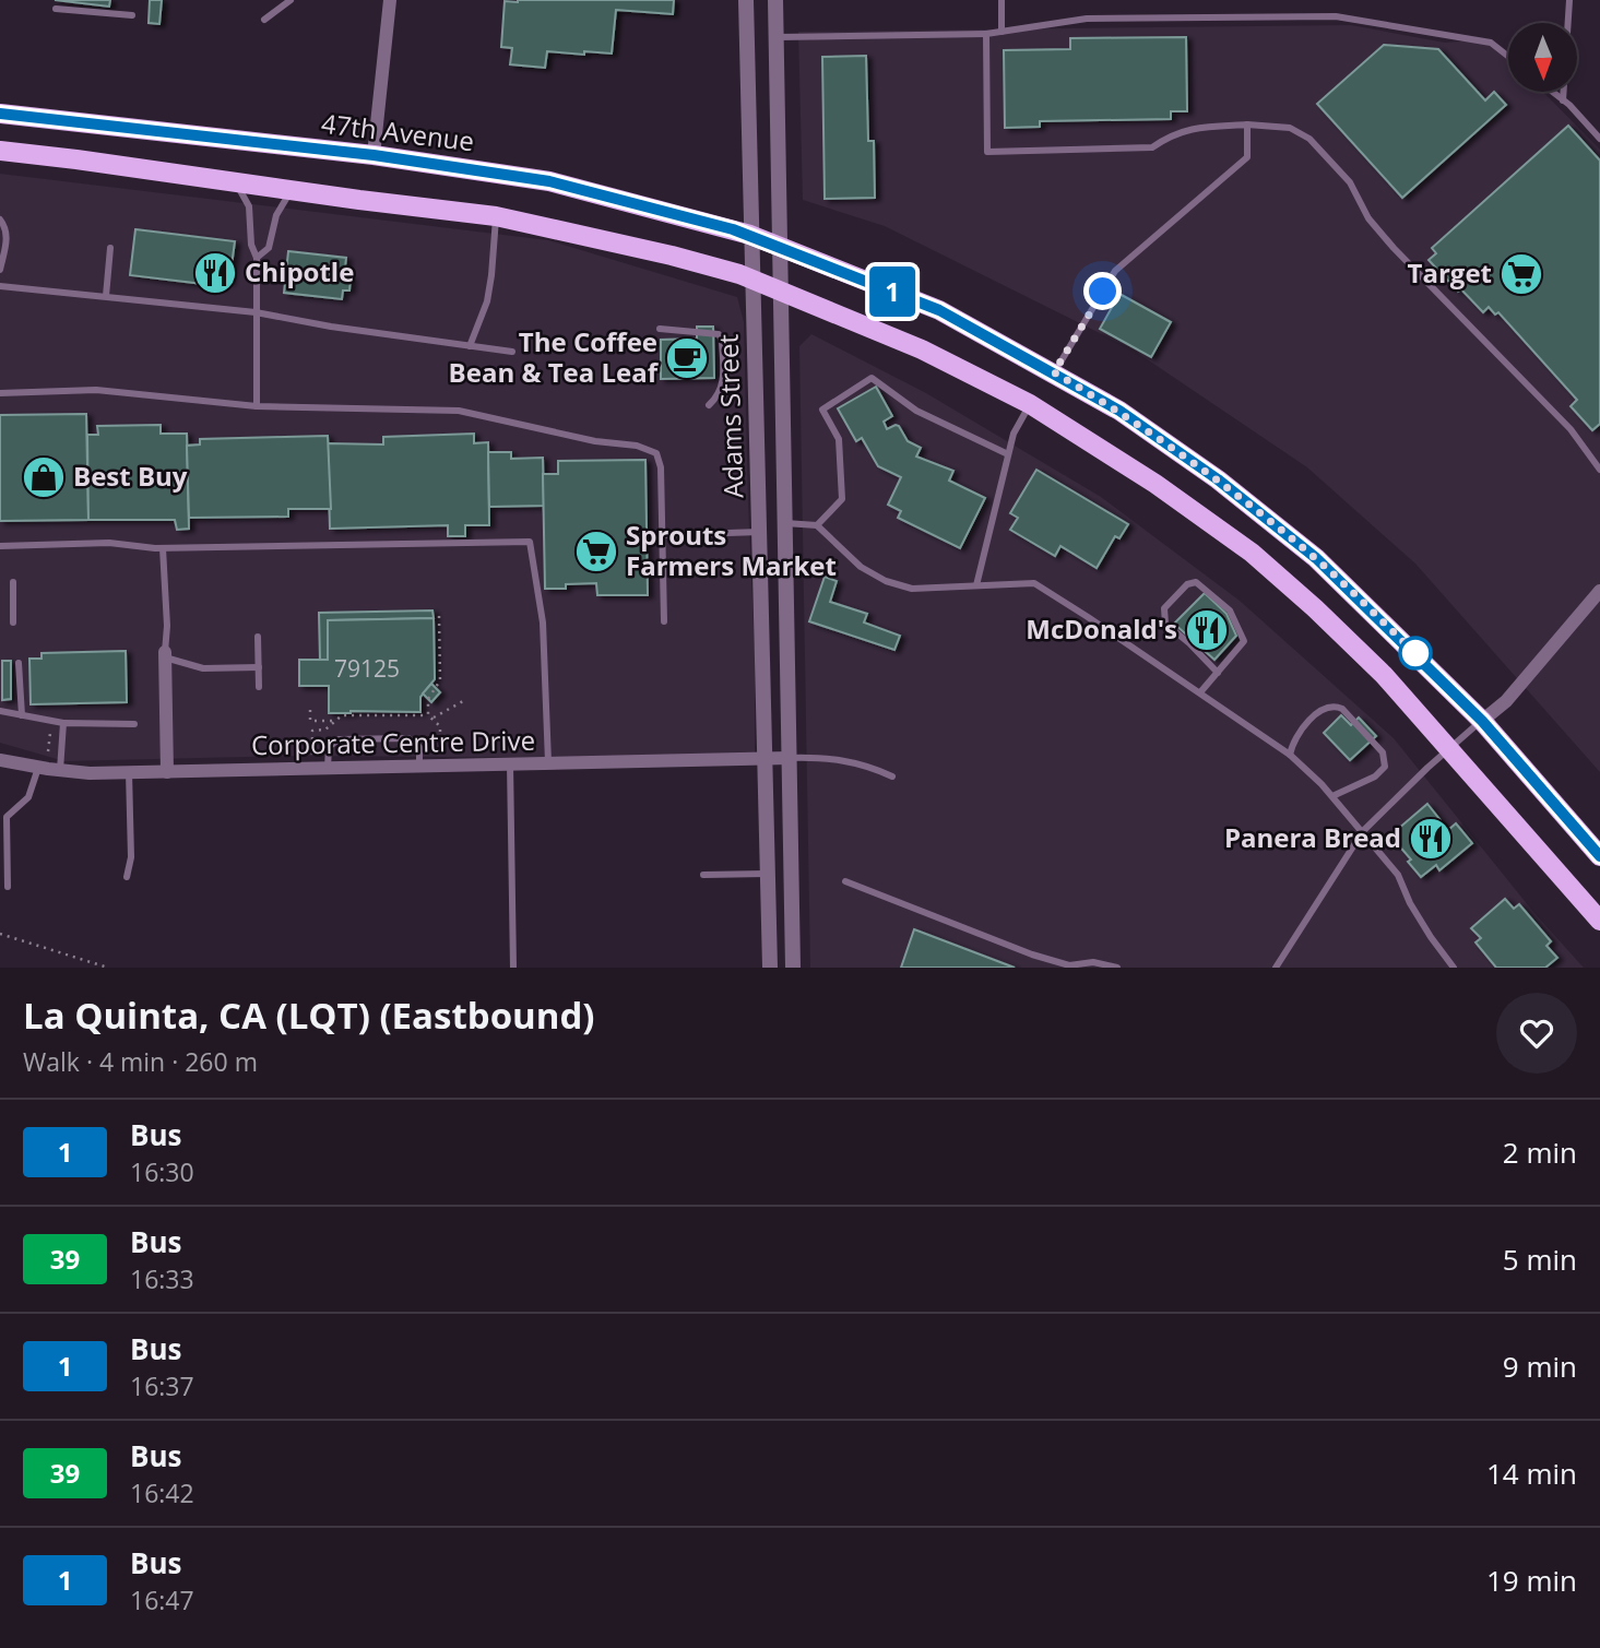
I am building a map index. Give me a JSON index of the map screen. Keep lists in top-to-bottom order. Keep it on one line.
{"streets":{"main road":["47th Avenue"],"street":["Adams Street","Corporate Centre Drive"]},"crossings":[["47th Avenue","Adams Street"],["Adams Street","Corporate Centre Drive"]],"places":{"restaurant":["Chipotle","McDonald's","Panera Bread"],"supermarket":["Target","Sprouts Farmers Market"],"cafe":["The Coffee Bean & Tea Leaf"],"shop":["Best Buy"]},"lines":["bus line 1"],"house_numbers":["79125"],"north":"bottom","page":{"on_map":"1","heading":["La Quinta, CA (LQT) (Eastbound)","Walk · 4 min · 260 m"],"list":[{"mark":"1","name":"Bus","note":"16:30","value":"2 min"},{"mark":"39","name":"Bus","note":"16:33","value":"5 min"},{"mark":"1","name":"Bus","note":"16:37","value":"9 min"},{"mark":"39","name":"Bus","note":"16:42","value":"14 min"},{"mark":"1","name":"Bus","note":"16:47","value":"19 min"}]}}
